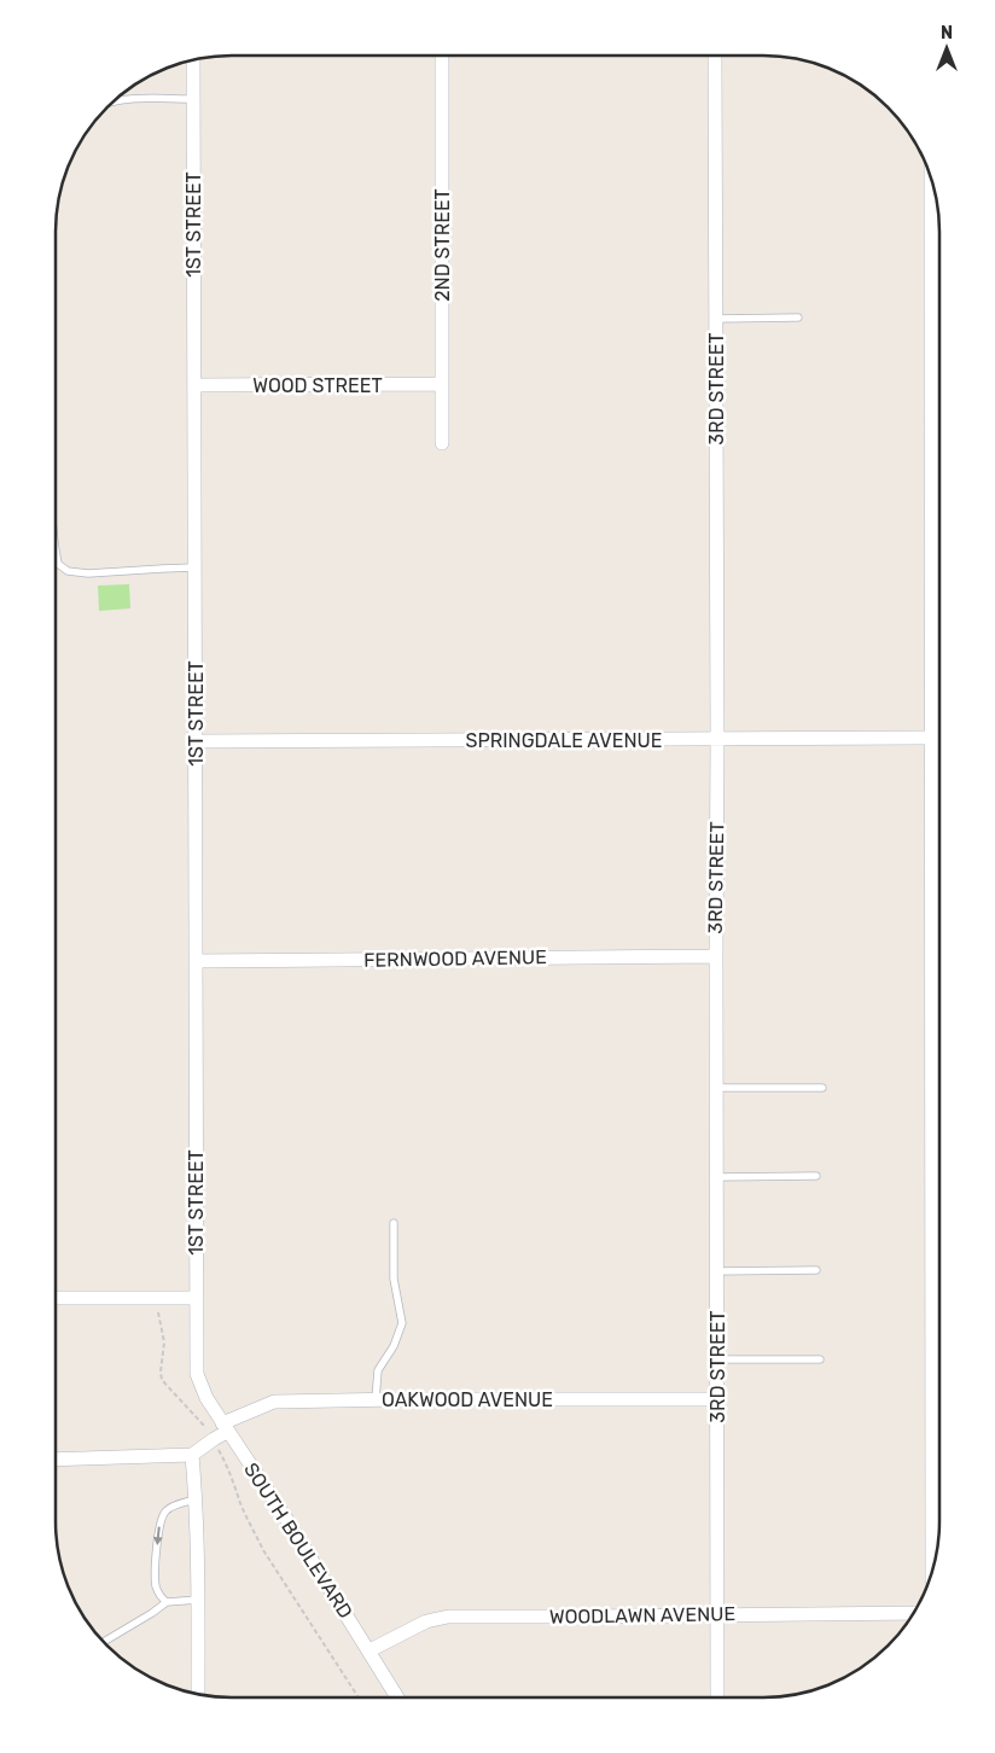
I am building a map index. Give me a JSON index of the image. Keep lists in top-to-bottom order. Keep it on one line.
{"streets":{"street":["1ST STREET","2ND STREET","WOOD STREET","3RD STREET","SPRINGDALE AVENUE","FERNWOOD AVENUE","OAKWOOD AVENUE","SOUTH BOULEVARD","WOODLAWN AVENUE"]},"crossings":[["1ST STREET","WOOD STREET"],["1ST STREET","SPRINGDALE AVENUE"],["1ST STREET","FERNWOOD AVENUE"],["1ST STREET","SOUTH BOULEVARD"],["2ND STREET","WOOD STREET"],["3RD STREET","SPRINGDALE AVENUE"],["3RD STREET","FERNWOOD AVENUE"],["3RD STREET","OAKWOOD AVENUE"],["3RD STREET","WOODLAWN AVENUE"],["OAKWOOD AVENUE","SOUTH BOULEVARD"],["SOUTH BOULEVARD","WOODLAWN AVENUE"]],"north":"top"}
